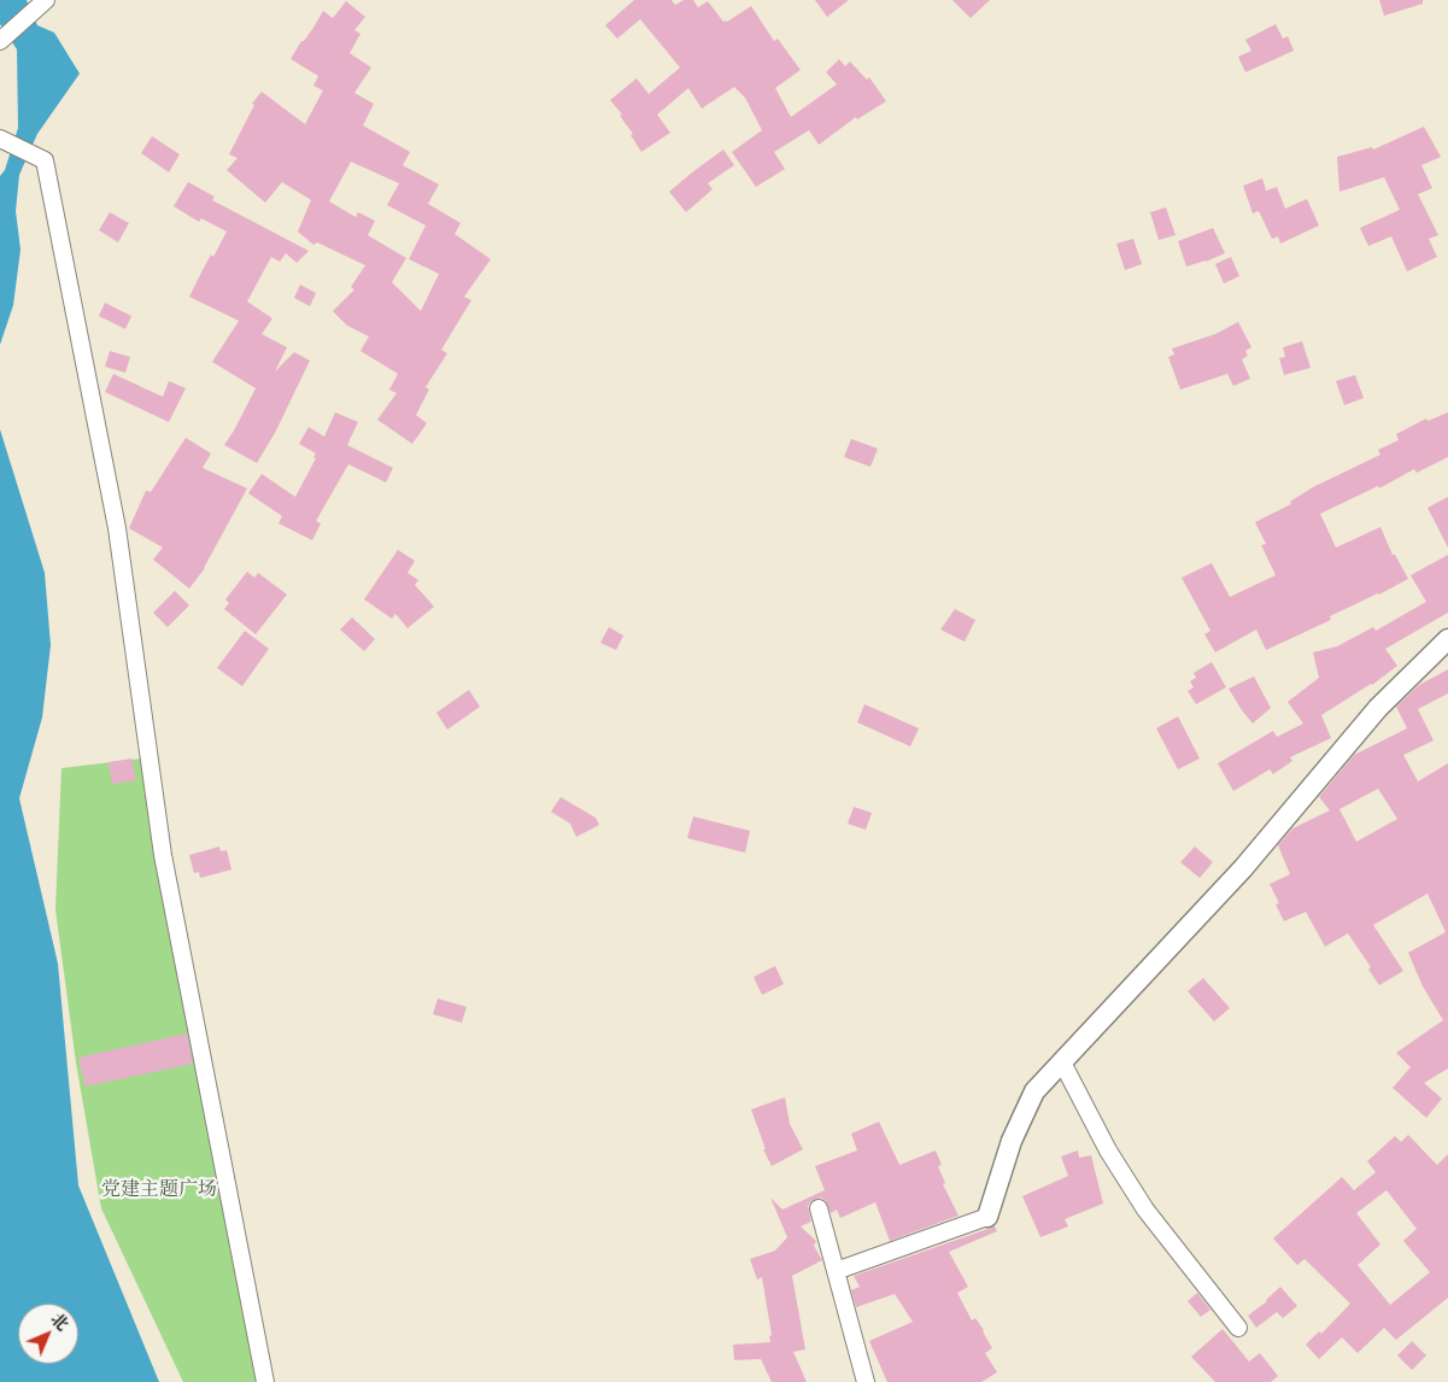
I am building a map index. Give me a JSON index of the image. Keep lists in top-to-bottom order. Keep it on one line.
{"parks":["党建主题广场"],"north":"top right"}
